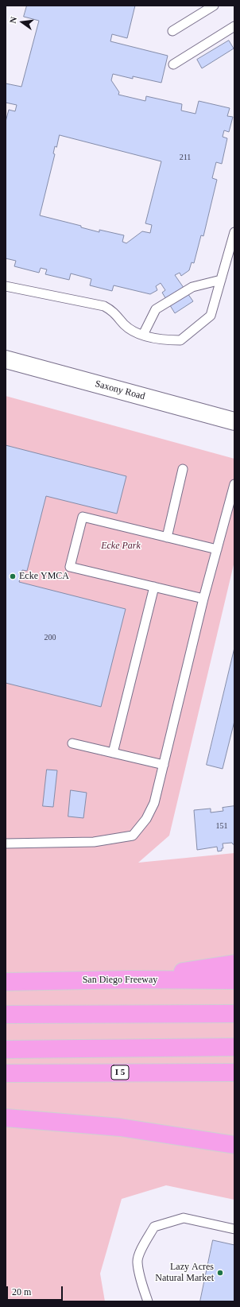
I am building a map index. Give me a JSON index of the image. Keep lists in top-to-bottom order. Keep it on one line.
{"streets":{"highway":["San Diego Freeway","I 5"],"street":["Saxony Road"]},"parks":["Ecke Park"],"places":["Ecke YMCA","Lazy Acres Natural Market"],"house_numbers":["211","200","151"],"scale_bar":"20 m","north":"left"}
